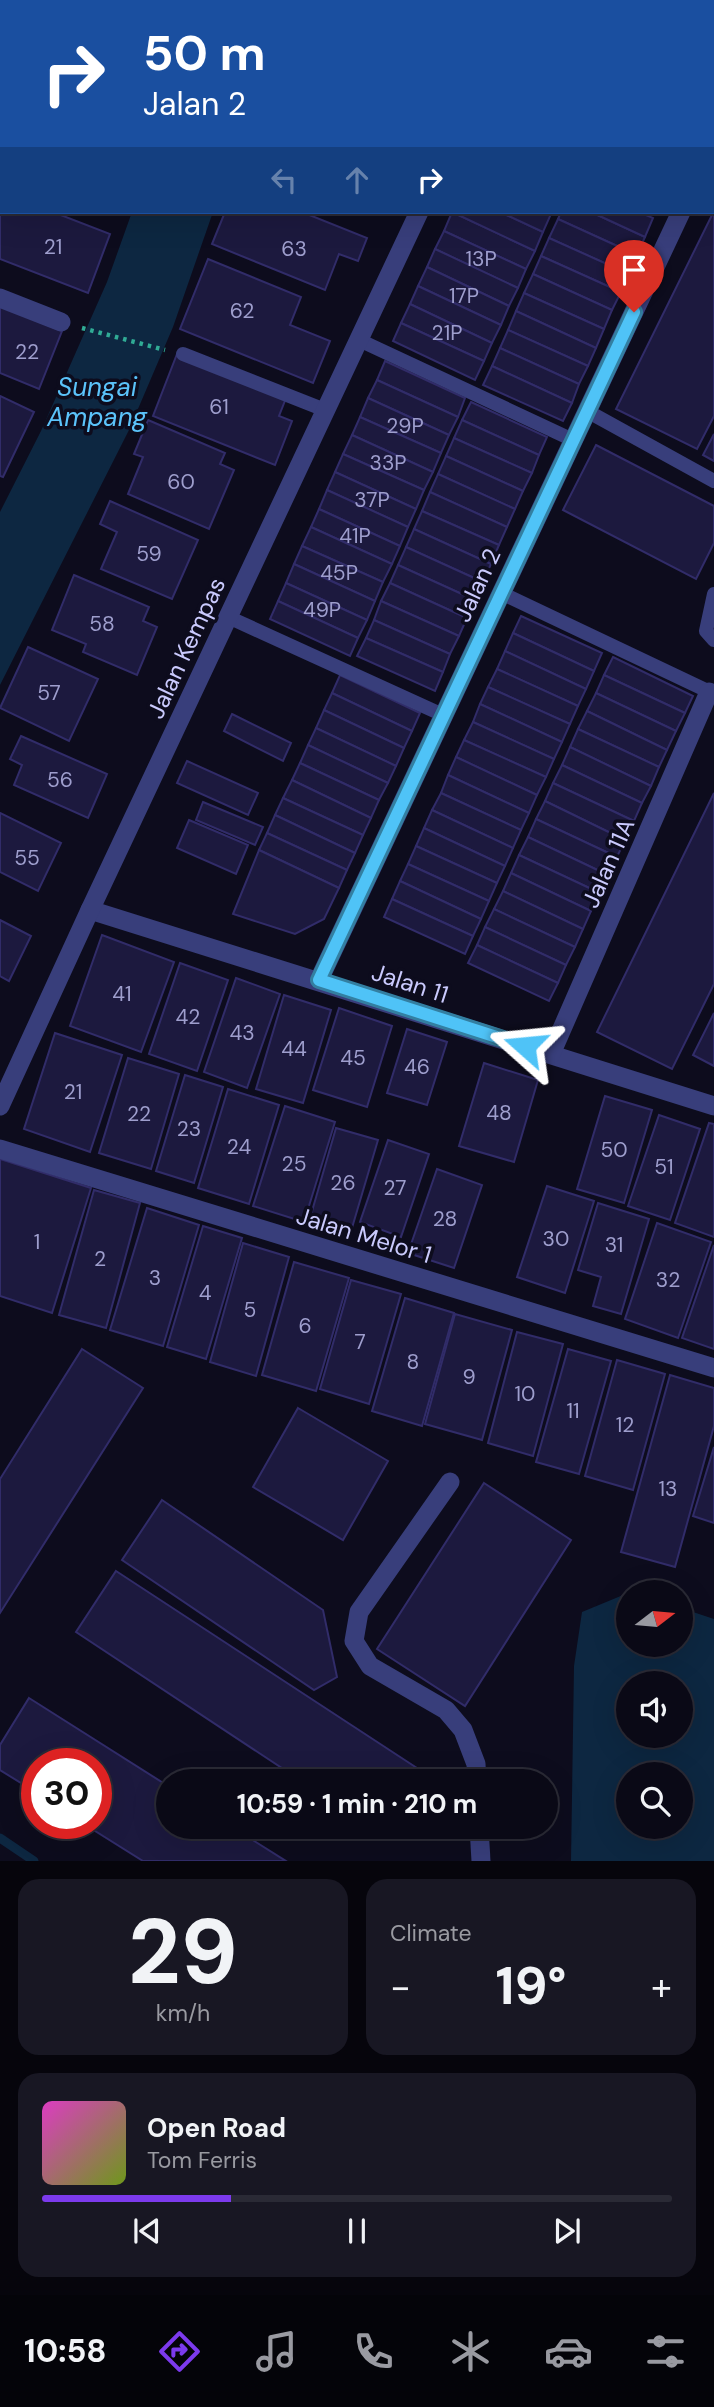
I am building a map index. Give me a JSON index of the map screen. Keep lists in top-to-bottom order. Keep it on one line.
{"streets":{"street":["Jalan 2","Jalan Kempas","Jalan 11A","Jalan 11","Jalan Melor 1"]},"crossings":[["Jalan 2","Jalan 11"],["Jalan Kempas","Jalan 11"],["Jalan 11A","Jalan 11"]],"water":["Sungai Ampang"],"house_numbers":["21","63","13P","17P","62","21P","22","61","29P","33P","60","37P","41P","59","45P","49P","58","57","56","55","41","42","43","44","45","46","21","48","22","23","24","50","25","51","26","27","28","30","1","31","2","3","32","4","5","6","7","8","9","10","11","12","13"],"north":"right","page":{"turn":["50 m","Jalan 2"],"limit":"30","trip":"10:59 · 1 min · 210 m","tile":[["29","km/h"],"Climate"],"heat":["−","19°","+"],"song":["Open Road","Tom Ferris"],"tabs":"10:58"}}
